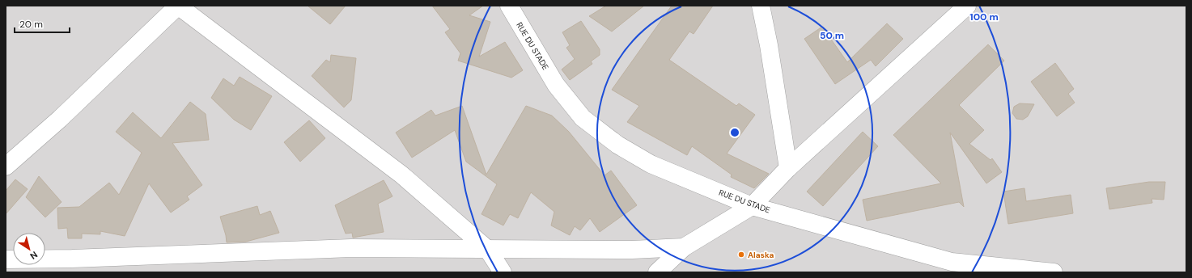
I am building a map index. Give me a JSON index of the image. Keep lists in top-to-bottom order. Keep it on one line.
{"streets":{"street":["RUE DU STADE"]},"places":["Alaska"],"scale_bar":"20 m","north":"bottom right","rings":["100 m","50 m"]}
